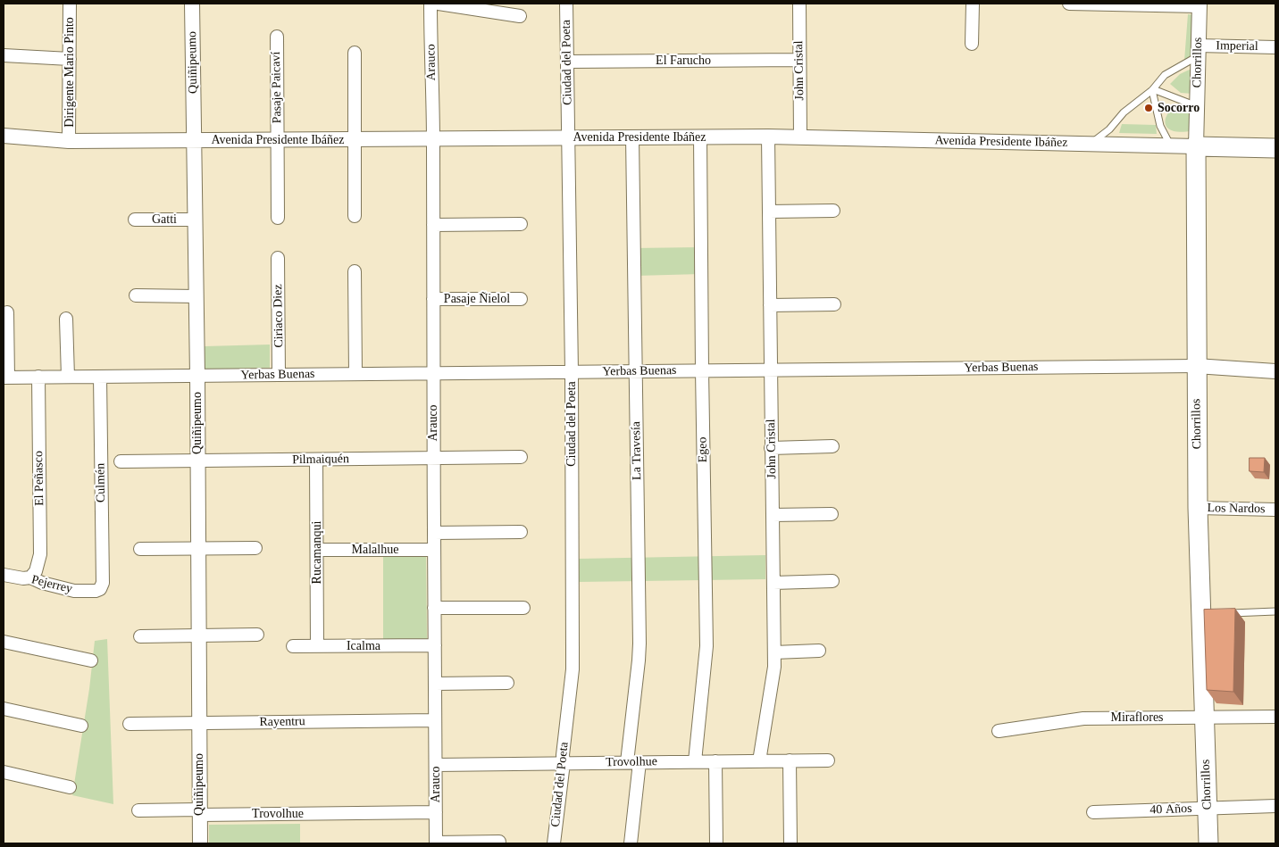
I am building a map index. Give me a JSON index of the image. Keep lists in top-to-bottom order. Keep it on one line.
{"streets":{"main road":["Chorrillos","Avenida Presidente Ibáñez"],"street":["Imperial","El Farucho","Quiñipeumo","Arauco","Ciudad del Poeta","John Cristal","Dirigente Mario Pinto","Pasaje Paicaví","Gatti","Pasaje Ñielol","Ciriaco Diez","Yerbas Buenas","Egeo","La Travesía","Pilmaiquén","El Peñasco","Culmén","Los Nardos","Malalhue","Rucamanqui","Pejerrey","Icalma","Miraflores","Rayentru","Trovolhue","40 Años"]},"crossings":[["Imperial","Chorrillos"],["El Farucho","Ciudad del Poeta"],["El Farucho","John Cristal"],["Quiñipeumo","Avenida Presidente Ibáñez"],["Quiñipeumo","Gatti"],["Quiñipeumo","Yerbas Buenas"],["Quiñipeumo","Pilmaiquén"],["Quiñipeumo","Rayentru"],["Quiñipeumo","Trovolhue"],["Arauco","Avenida Presidente Ibáñez"],["Arauco","Pasaje Ñielol"],["Arauco","Yerbas Buenas"],["Arauco","Pilmaiquén"],["Arauco","Malalhue"],["Arauco","Icalma"],["Arauco","Rayentru"],["Arauco","Trovolhue"],["Ciudad del Poeta","Avenida Presidente Ibáñez"],["Ciudad del Poeta","Yerbas Buenas"],["Ciudad del Poeta","Trovolhue"],["Chorrillos","Avenida Presidente Ibáñez"],["Chorrillos","Yerbas Buenas"],["Chorrillos","Los Nardos"],["Chorrillos","Miraflores"],["Chorrillos","40 Años"],["John Cristal","Avenida Presidente Ibáñez"],["John Cristal","Yerbas Buenas"],["John Cristal","Trovolhue"],["Dirigente Mario Pinto","Avenida Presidente Ibáñez"],["Pasaje Paicaví","Avenida Presidente Ibáñez"],["Avenida Presidente Ibáñez","Egeo"],["Avenida Presidente Ibáñez","La Travesía"],["Ciriaco Diez","Yerbas Buenas"],["Yerbas Buenas","Egeo"],["Yerbas Buenas","La Travesía"],["Yerbas Buenas","El Peñasco"],["Yerbas Buenas","Culmén"],["Egeo","Trovolhue"],["La Travesía","Trovolhue"],["Pilmaiquén","Rucamanqui"],["El Peñasco","Pejerrey"],["Culmén","Pejerrey"],["Malalhue","Rucamanqui"],["Rucamanqui","Icalma"]],"places":["Socorro"]}
